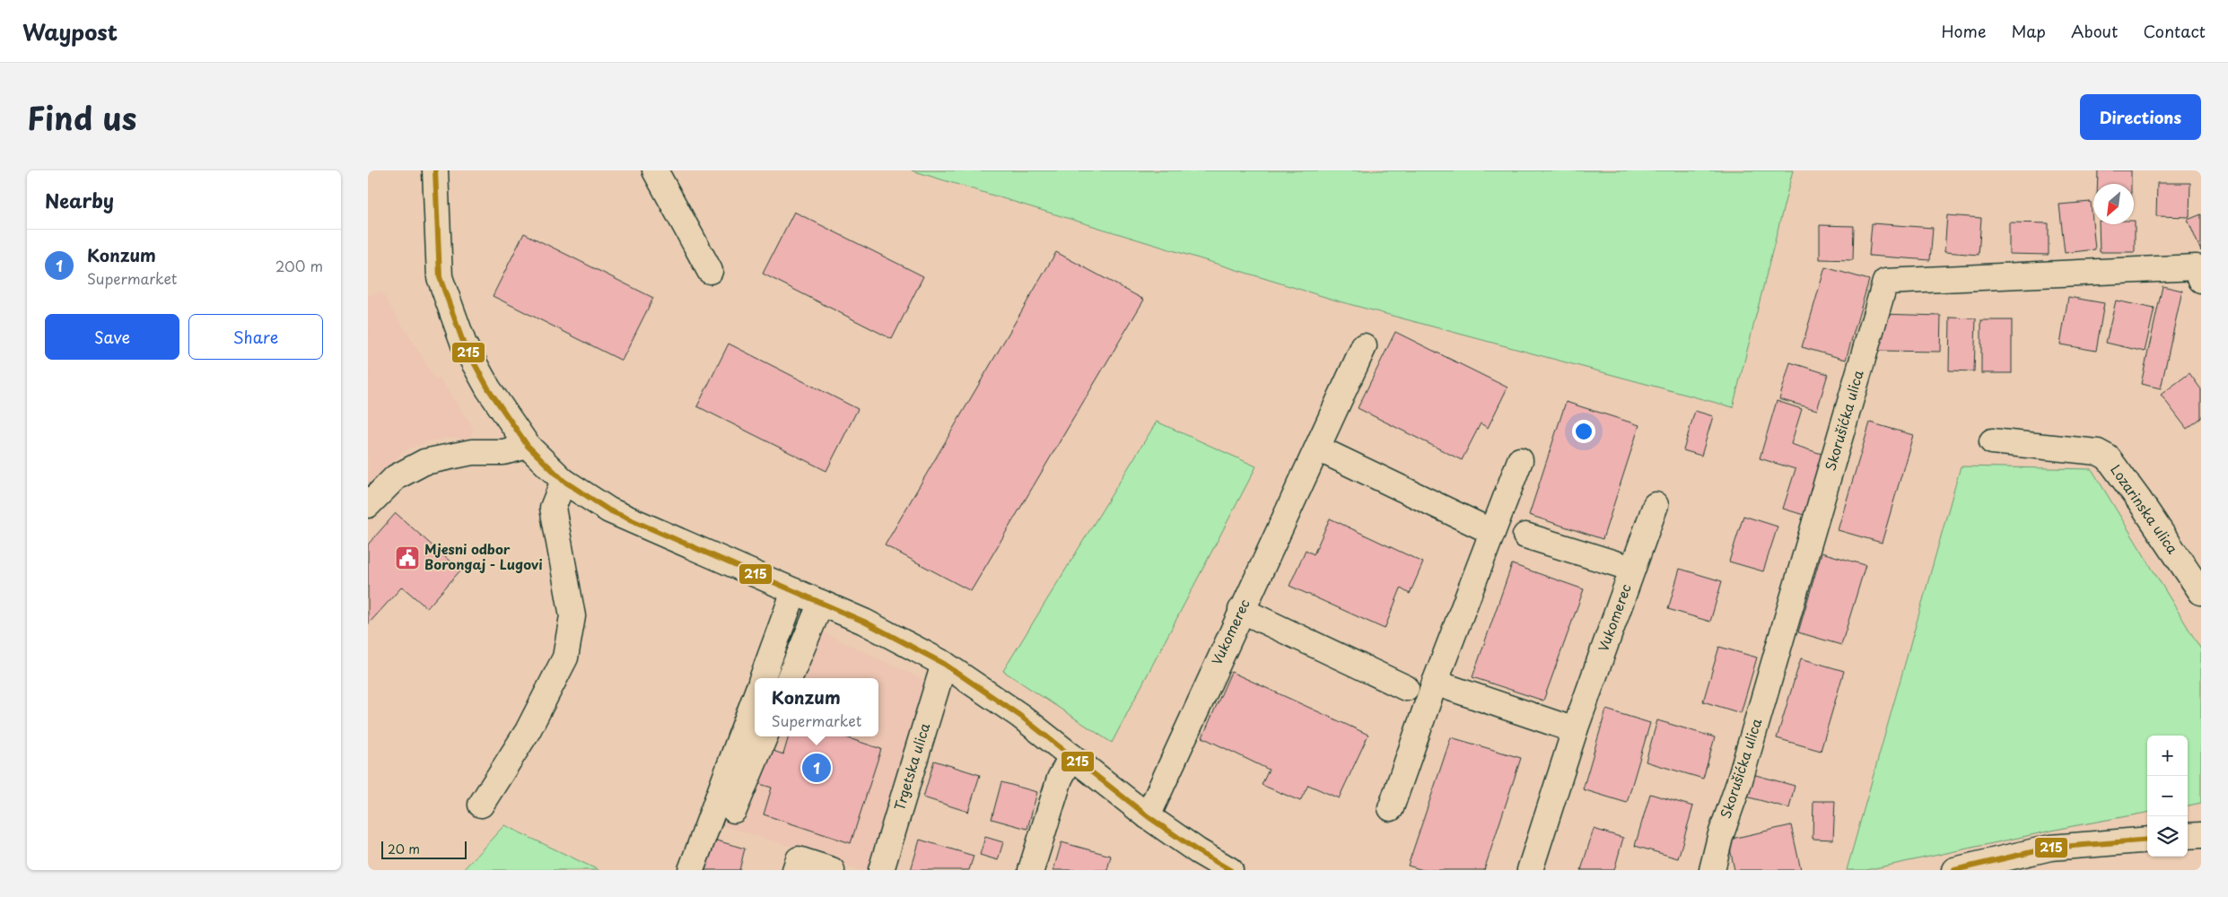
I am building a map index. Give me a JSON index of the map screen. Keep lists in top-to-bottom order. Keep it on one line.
{"streets":{"street":["Skorušićka ulica","Lozarinska ulica","Vukomerec","Trgetska ulica"]},"places":{"public building":["Mjesni odbor Borongaj - Lugovi"]},"lines":["transit line 215"],"scale_bar":"20 m","north":"bottom left","page":{"header":"Waypost","nav":["Home","Map","About","Contact"],"title":"Find us","buttons":["Directions",["Save","Share"]],"heading":"Nearby","list":[{"mark":"1","name":"Konzum","note":"Supermarket","value":"200 m"}],"popup":["Konzum","Supermarket"],"map_buttons":["+","−"],"pins":"1","scale":"20 m"}}
